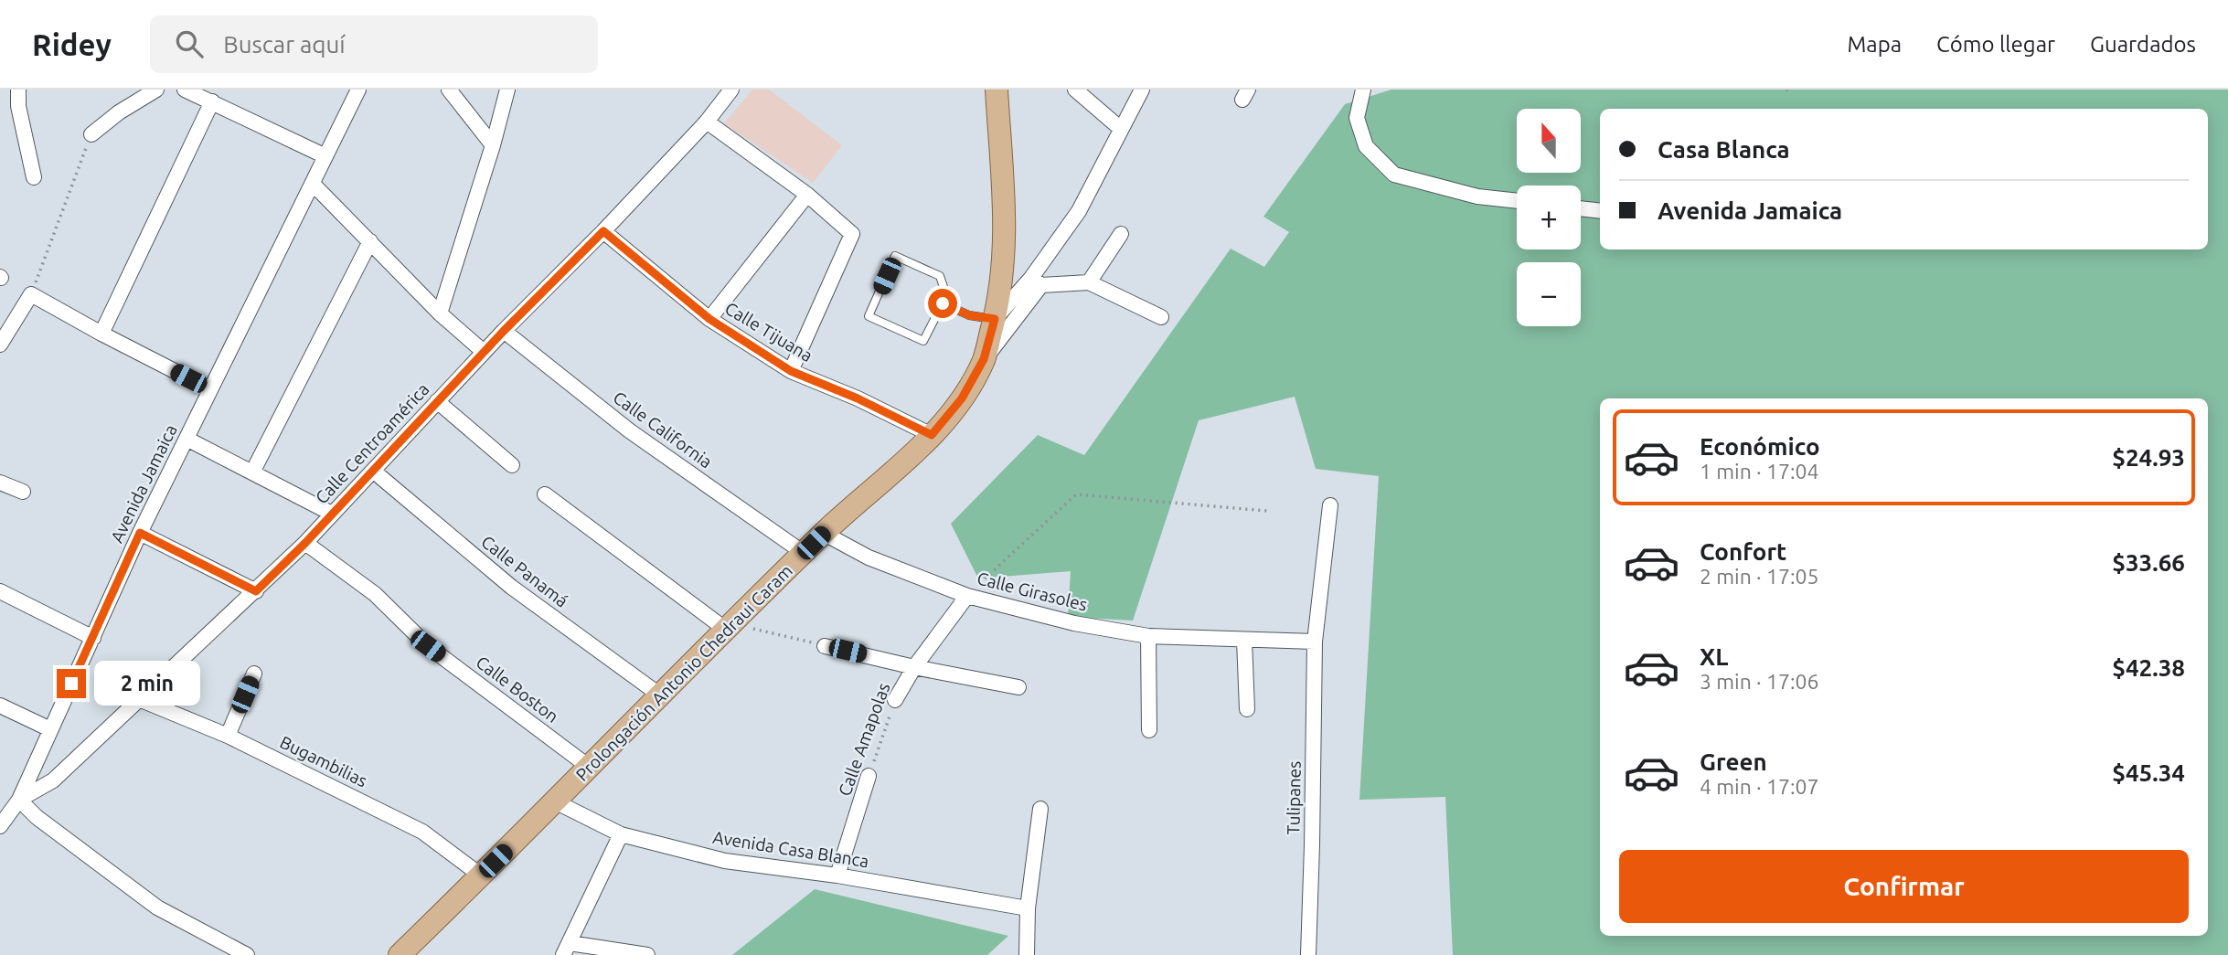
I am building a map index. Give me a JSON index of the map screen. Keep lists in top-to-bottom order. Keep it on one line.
{"streets":{"main road":["Prolongación Antonio Chedraui Caram"],"street":["Calle Tijuana","Calle California","Calle Centroamérica","Avenida Jamaica","Calle Panamá","Calle Girasoles","Calle Boston","Calle Amapolas","Bugambilias","Tulipanes","Avenida Casa Blanca"]},"crossings":[["Calle Tijuana","Calle Centroamérica"],["Calle Tijuana","Prolongación Antonio Chedraui Caram"],["Calle California","Calle Centroamérica"],["Calle California","Prolongación Antonio Chedraui Caram"],["Calle Centroamérica","Avenida Jamaica"],["Calle Centroamérica","Calle Panamá"],["Calle Centroamérica","Calle Boston"],["Calle Centroamérica","Bugambilias"],["Calle Panamá","Prolongación Antonio Chedraui Caram"],["Calle Girasoles","Prolongación Antonio Chedraui Caram"],["Calle Girasoles","Calle Amapolas"],["Calle Girasoles","Tulipanes"],["Prolongación Antonio Chedraui Caram","Calle Boston"],["Prolongación Antonio Chedraui Caram","Bugambilias"],["Prolongación Antonio Chedraui Caram","Avenida Casa Blanca"],["Calle Amapolas","Avenida Casa Blanca"]],"north":"top","page":{"header":"Ridey","search":"Buscar aquí","nav":["Mapa","Cómo llegar","Guardados"],"map_buttons":["+","−"],"banner":["Casa Blanca","Avenida Jamaica"],"list":[{"name":"Económico","note":"1 min · 17:04","value":"$24.93"},{"name":"Confort","note":"2 min · 17:05","value":"$33.66"},{"name":"XL","note":"3 min · 17:06","value":"$42.38"},{"name":"Green","note":"4 min · 17:07","value":"$45.34"}],"bubble":"2 min","buttons":"Confirmar"}}
